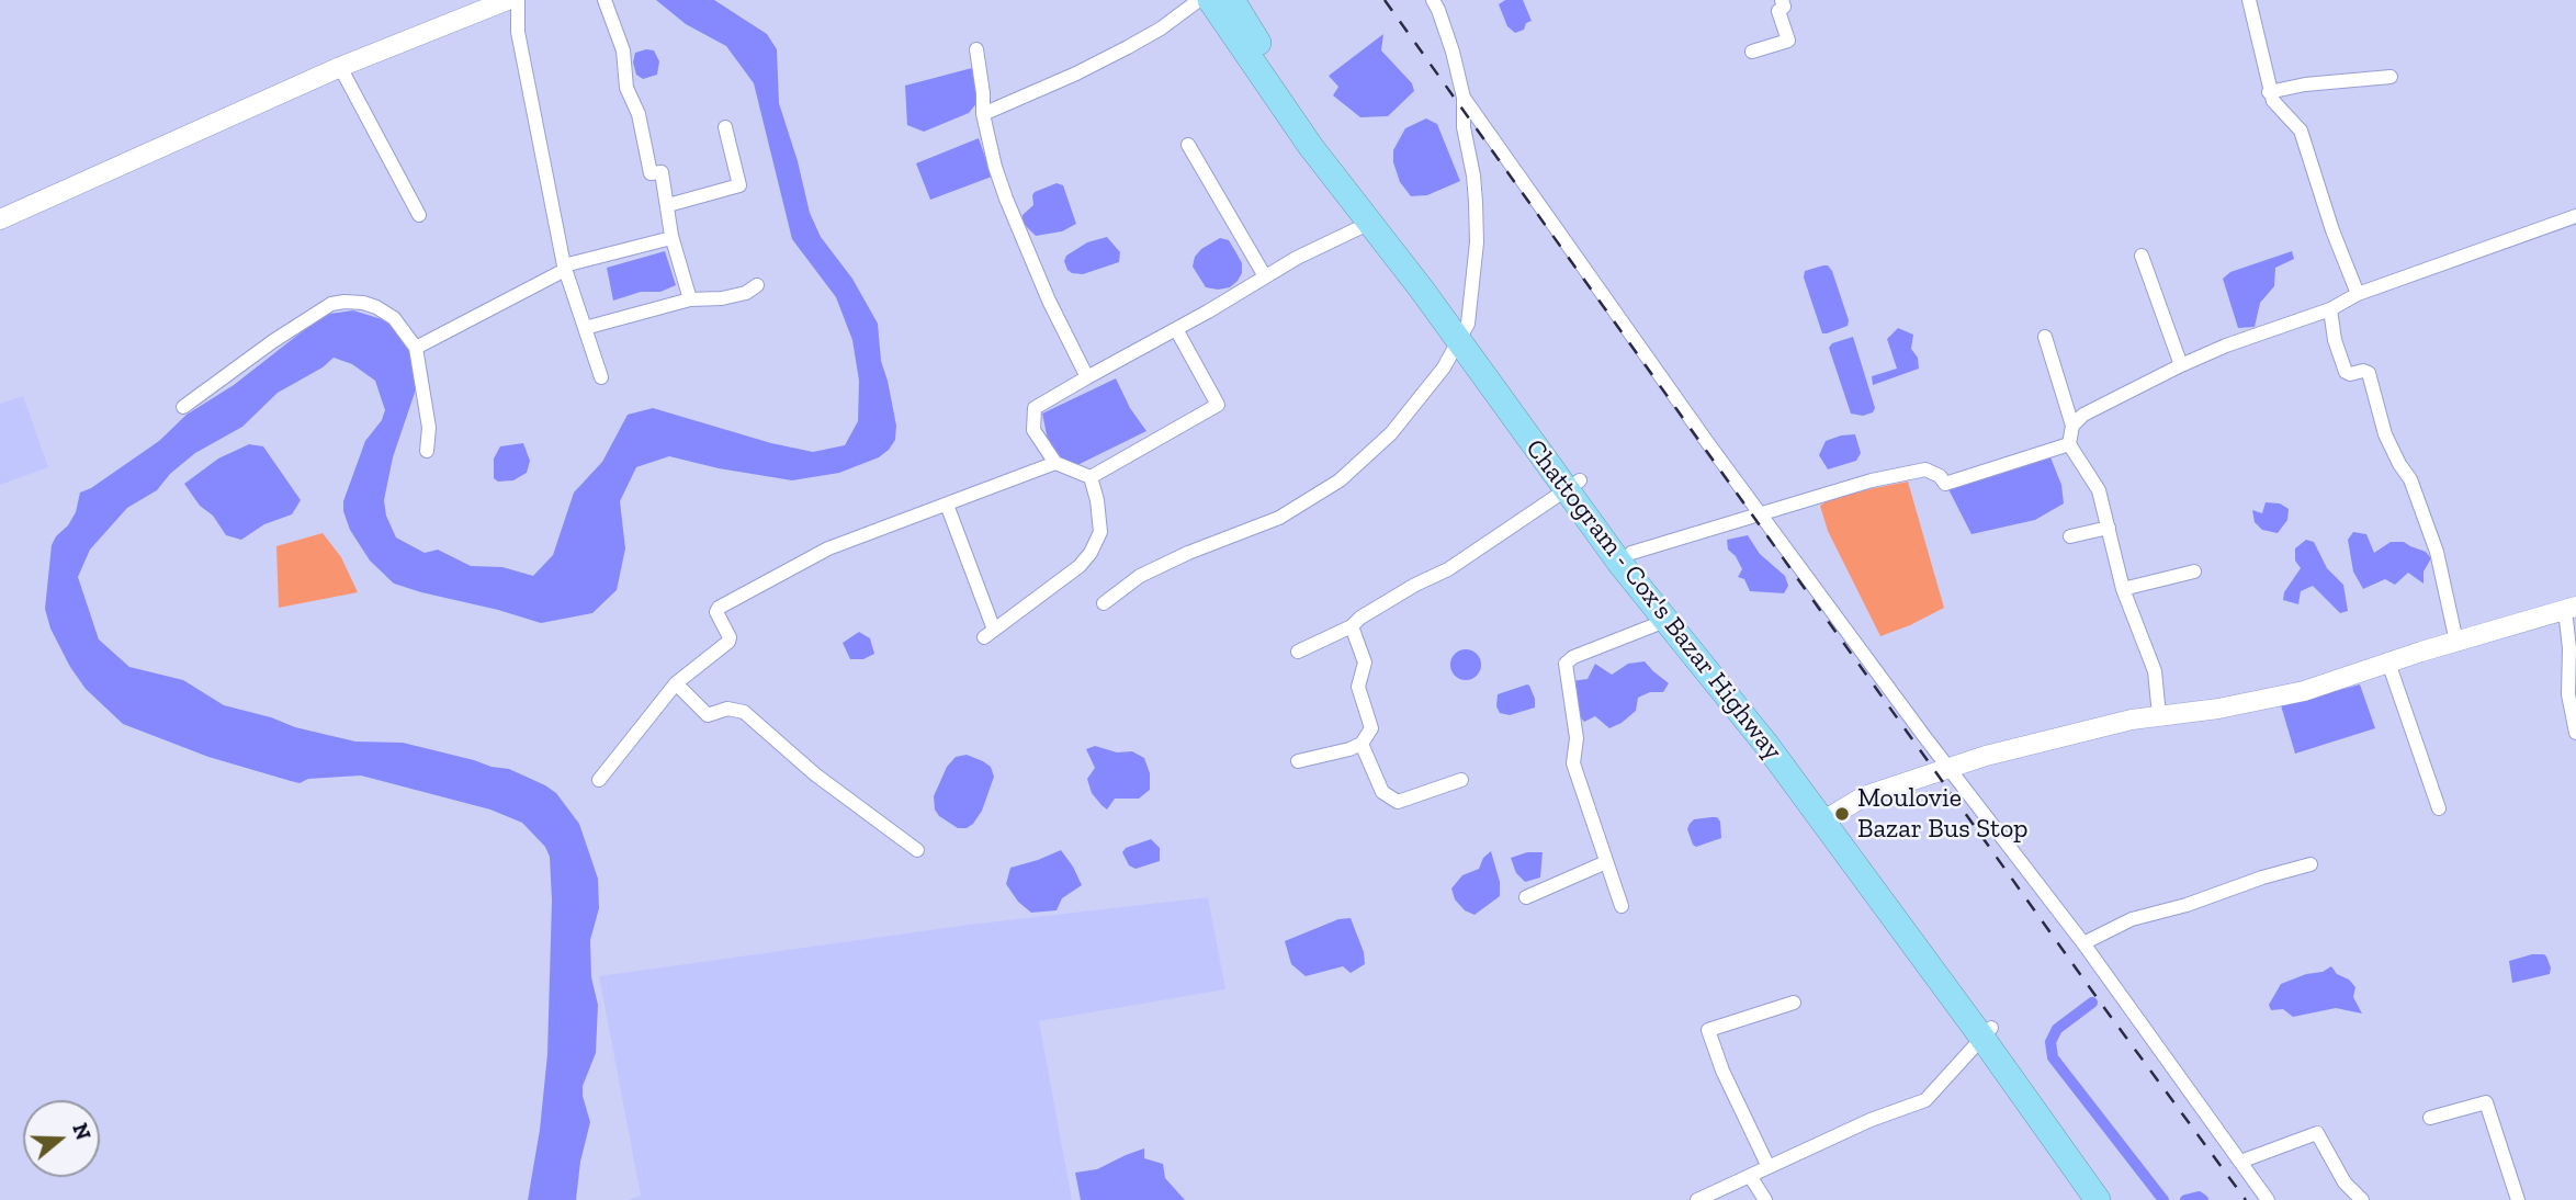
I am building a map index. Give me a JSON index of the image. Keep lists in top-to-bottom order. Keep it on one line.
{"streets":{"highway":["Chattogram - Cox's Bazar Highway"]},"places":["Moulovie Bazar Bus Stop"],"north":"right"}
